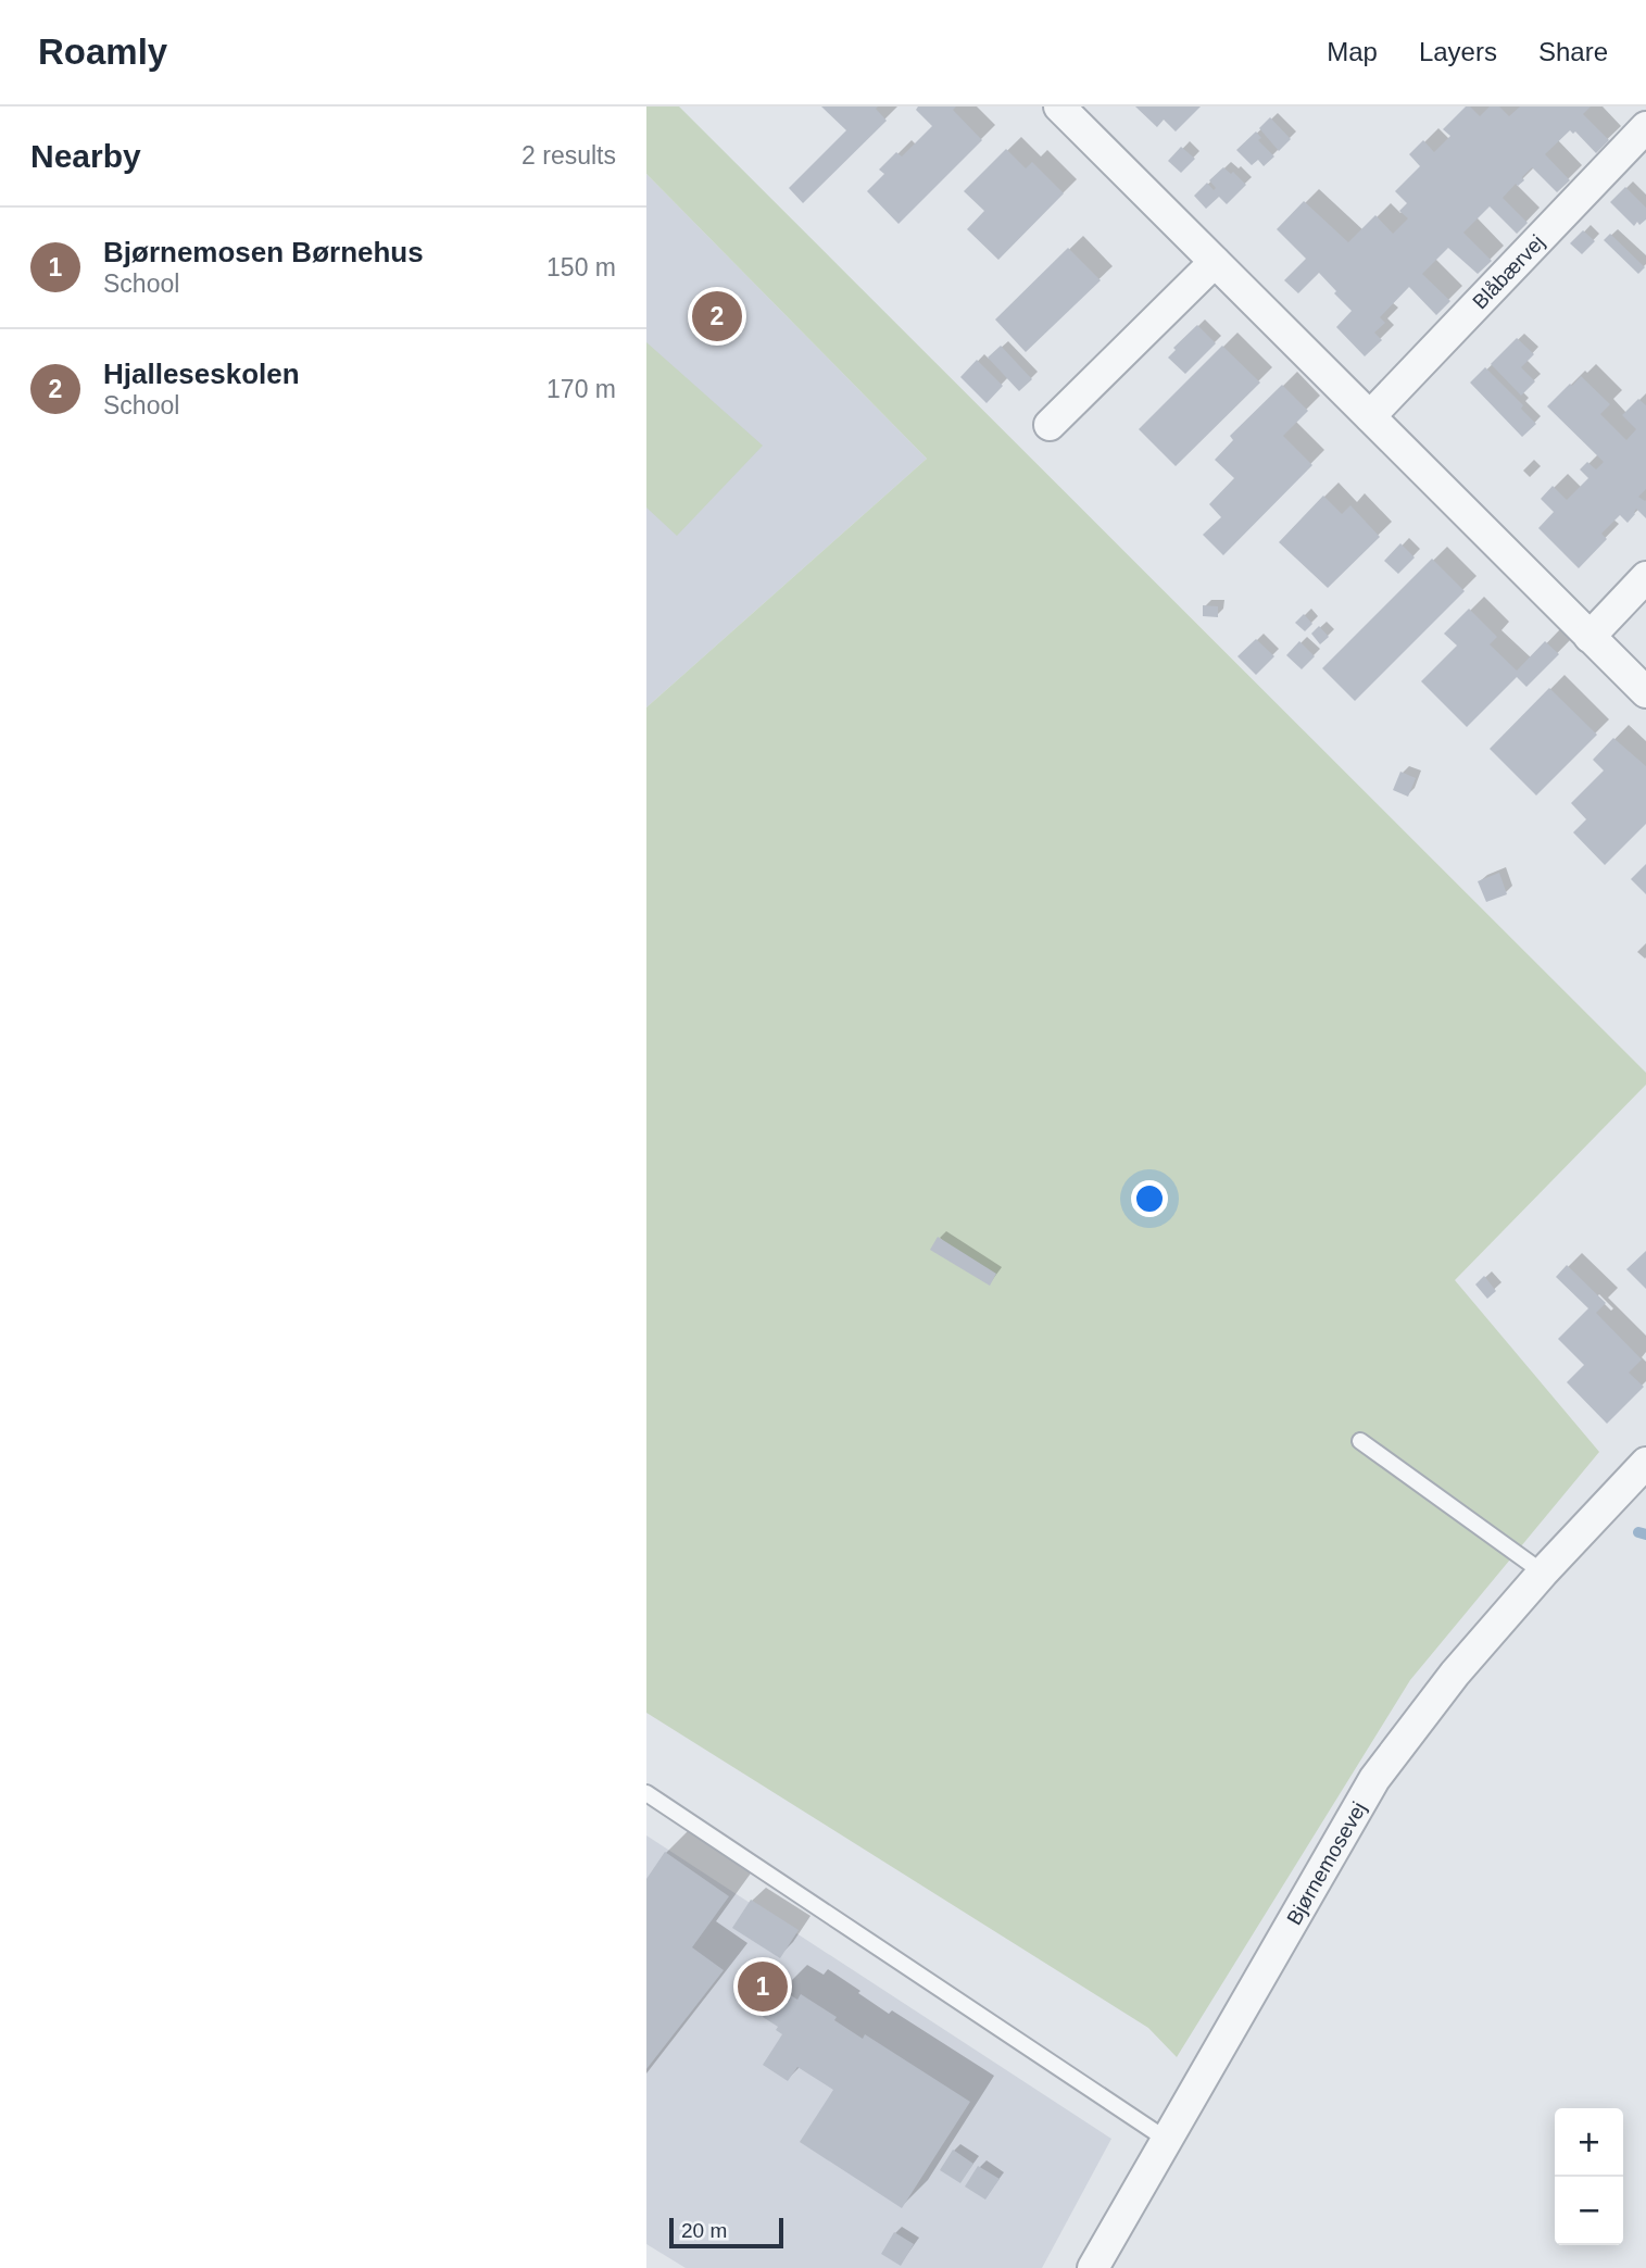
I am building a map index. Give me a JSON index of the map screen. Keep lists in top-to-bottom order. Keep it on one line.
{"streets":{"street":["Blåbærvej","Bjørnemosevej"]},"scale_bar":"20 m","page":{"header":"Roamly","nav":["Map","Layers","Share"],"heading":["Nearby","2 results"],"list":[{"mark":"1","name":"Bjørnemosen Børnehus","note":"School","value":"150 m"},{"mark":"2","name":"Hjalleseskolen","note":"School","value":"170 m"}],"pins":["2","1"],"map_buttons":["+","−"],"scale":"20 m"}}
